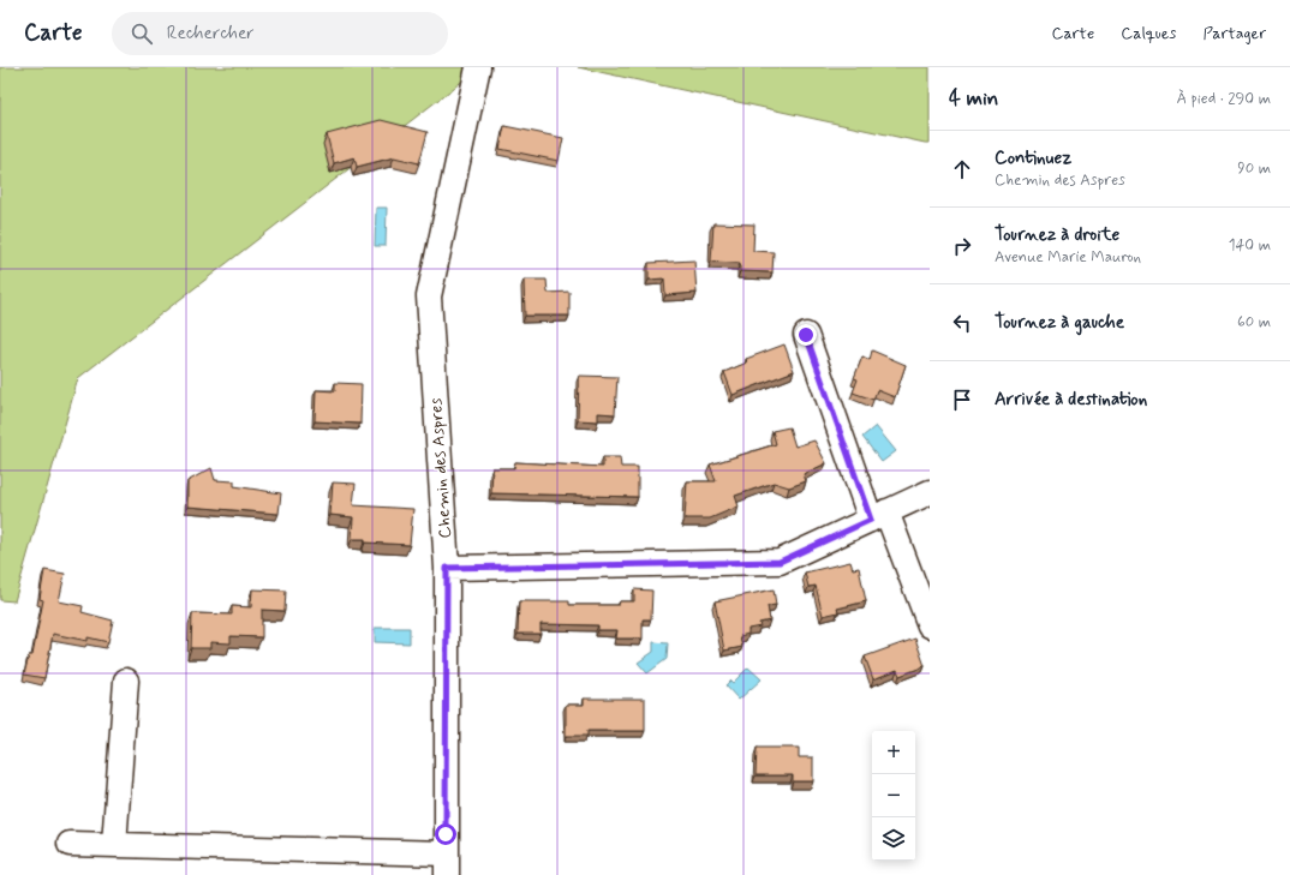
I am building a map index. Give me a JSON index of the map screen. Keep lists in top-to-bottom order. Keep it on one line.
{"streets":{"street":["Chemin des Aspres"]},"page":{"header":"Carte","search":"Rechercher","nav":["Carte","Calques","Partager"],"heading":["4 min","À pied · 290 m"],"list":[["Continuez","Chemin des Aspres","90 m"],["Tournez à droite","Avenue Marie Mauron","140 m"],["Tournez à gauche","60 m"],"Arrivée à destination"],"map_buttons":["+","−"]}}
